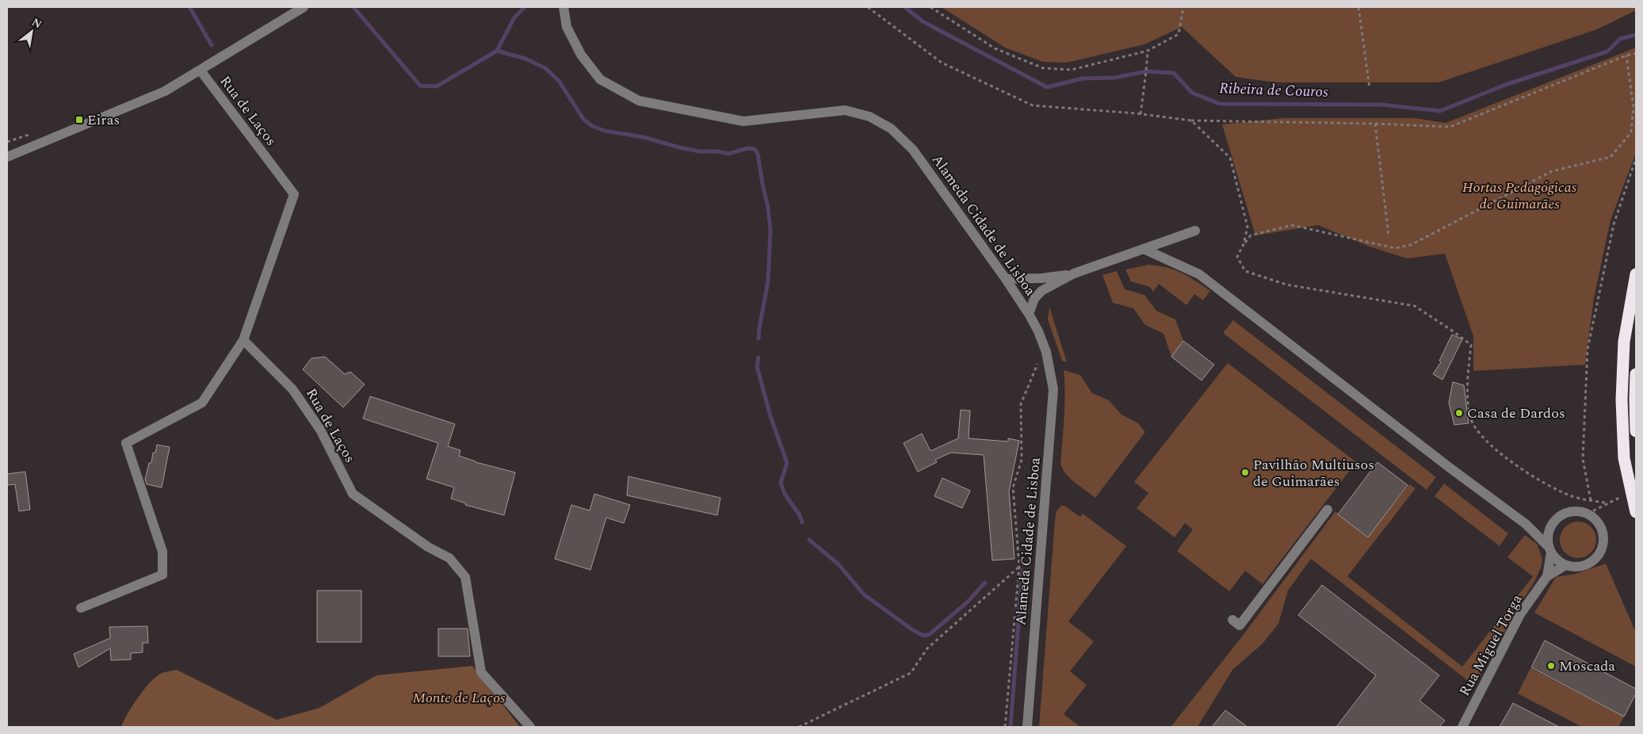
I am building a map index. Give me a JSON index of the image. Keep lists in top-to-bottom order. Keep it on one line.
{"streets":{"street":["Rua de Laços","Alameda Cidade de Lisboa","Rua Miguel Torga"]},"water":["Ribeira de Couros"],"parks":["Hortas Pedagógicas de Guimarães","Monte de Laços"],"places":{"transit":["Eiras"],"other":["Casa de Dardos","Pavilhão Multiusos de Guimarães","Moscada"]},"north":"top right"}
